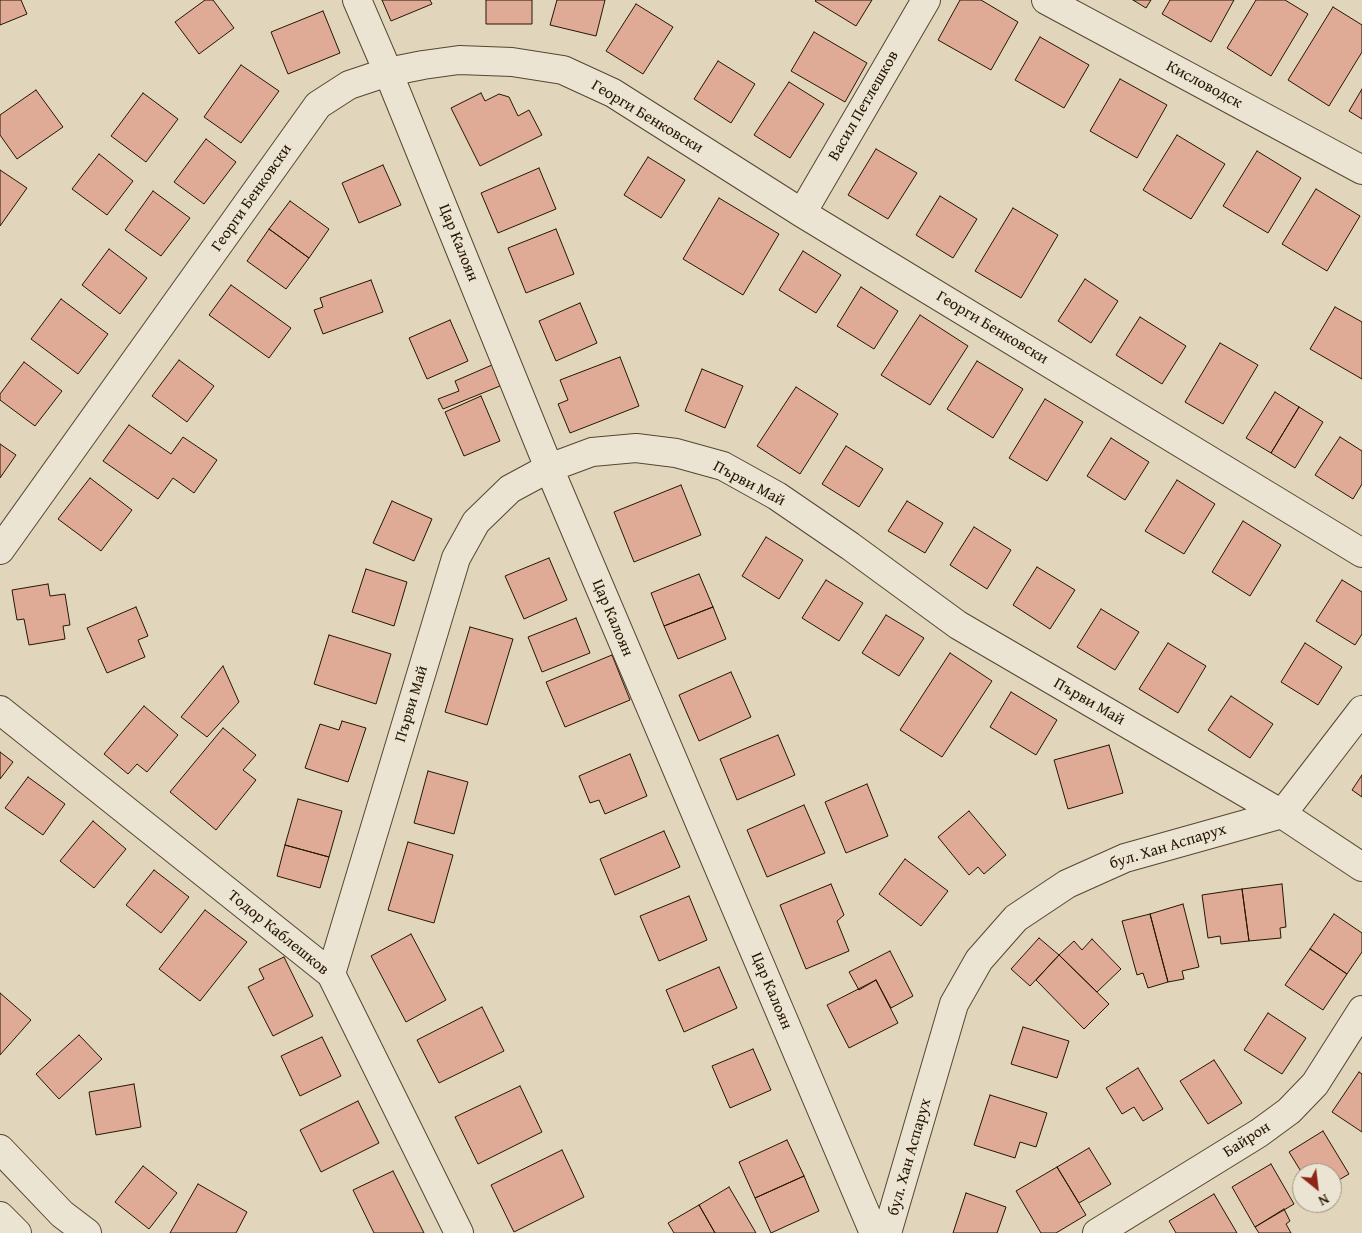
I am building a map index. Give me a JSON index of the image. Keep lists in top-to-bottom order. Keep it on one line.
{"streets":{"street":["Кисловодск","Васил Петлешков","Георги Бенковски","Цар Калоян","Първи Май","бул. Хан Аспарух","Тодор Каблешков","Байрон"]},"crossings":[["Васил Петлешков","Георги Бенковски"],["Георги Бенковски","Цар Калоян"],["Цар Калоян","Първи Май"],["Първи Май","бул. Хан Аспарух"],["Първи Май","Тодор Каблешков"]],"north":"bottom right"}
